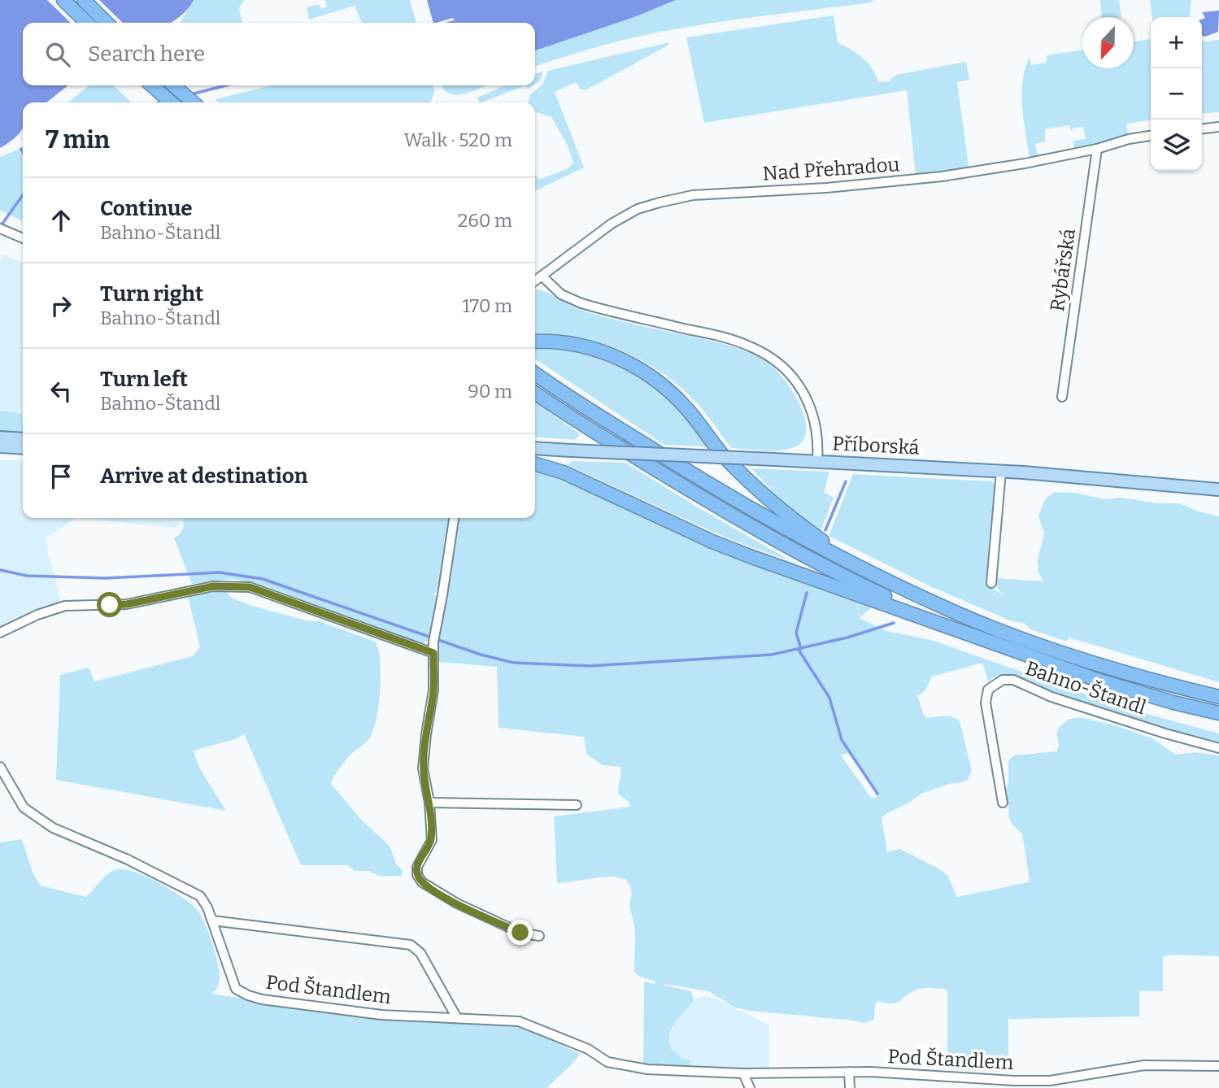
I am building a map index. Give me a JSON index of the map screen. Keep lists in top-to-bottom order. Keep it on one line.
{"streets":{"main road":["Příborská"],"street":["Nad Přehradou","Rybářská","Bahno-Štandl","Pod Štandlem"]},"crossings":[["Nad Přehradou","Rybářská"]],"north":"bottom","page":{"map_buttons":["+","−"],"search":"Search here","heading":["7 min","Walk · 520 m"],"list":[["Continue","Bahno-Štandl","260 m"],["Turn right","Bahno-Štandl","170 m"],["Turn left","Bahno-Štandl","90 m"],"Arrive at destination"]}}
